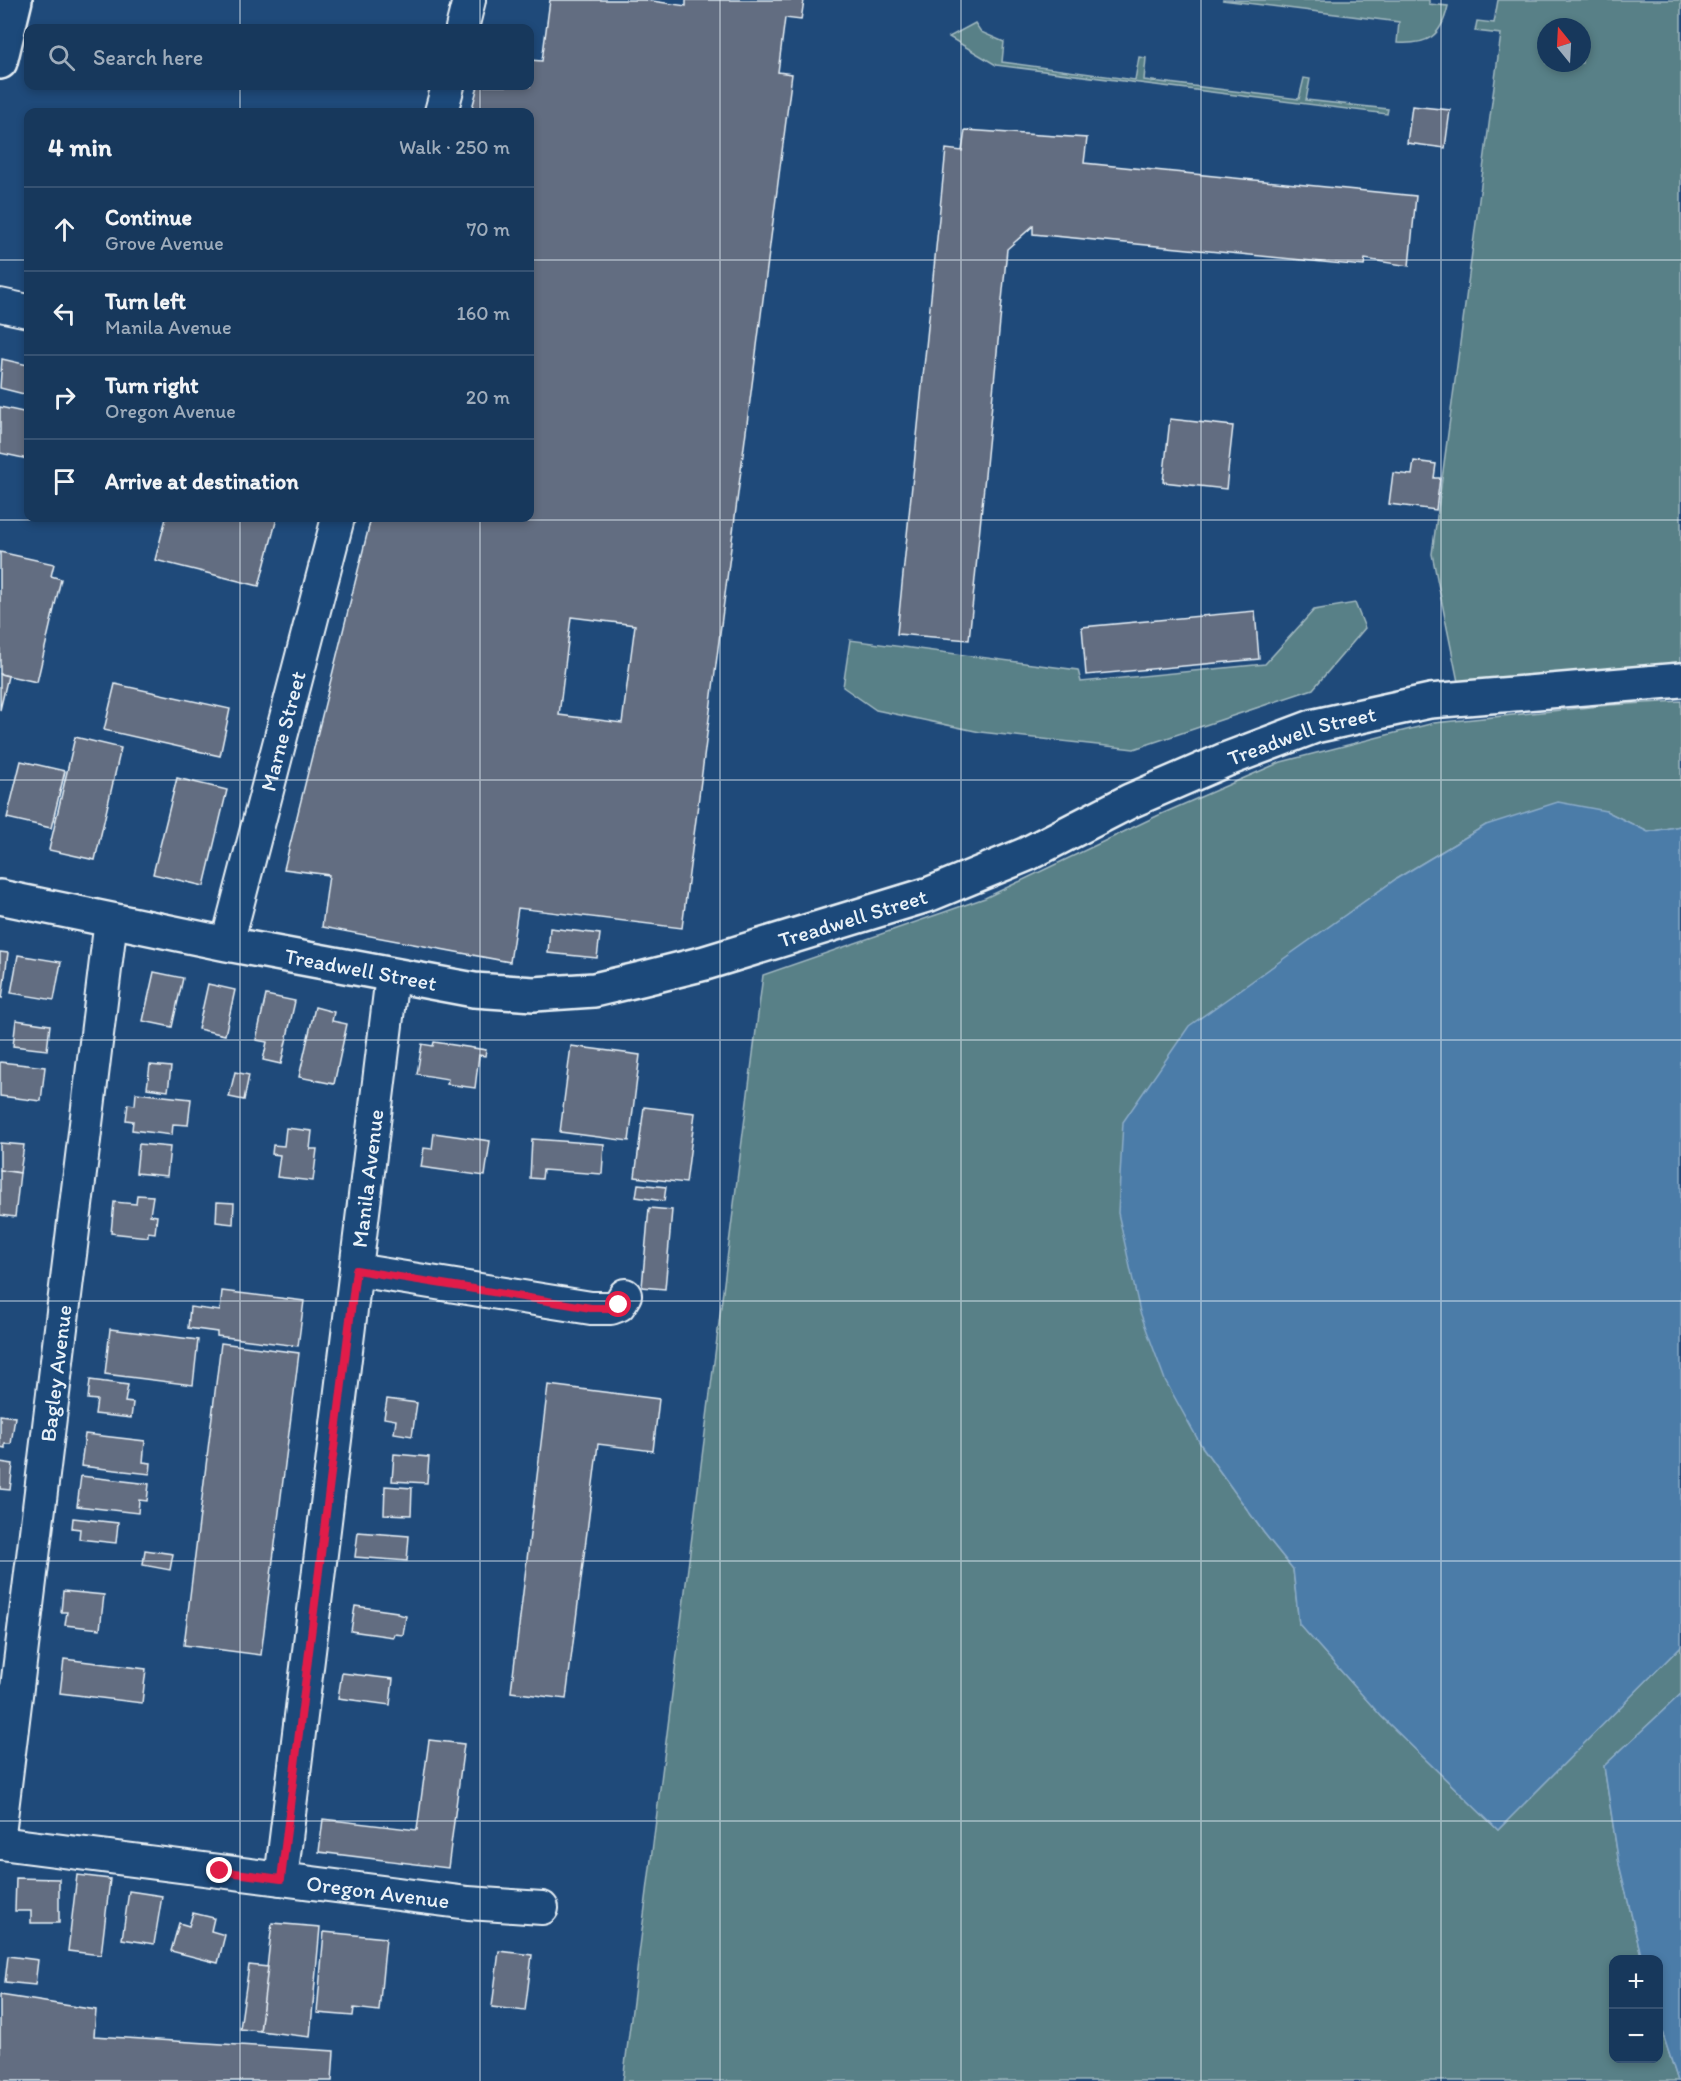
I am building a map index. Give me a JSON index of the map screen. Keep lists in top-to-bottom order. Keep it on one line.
{"streets":{"street":["Marne Street","Treadwell Street","Manila Avenue","Bagley Avenue","Oregon Avenue"]},"crossings":[["Marne Street","Treadwell Street"],["Treadwell Street","Manila Avenue"],["Treadwell Street","Bagley Avenue"],["Manila Avenue","Oregon Avenue"]],"north":"top","page":{"search":"Search here","heading":["4 min","Walk · 250 m"],"list":[["Continue","Grove Avenue","70 m"],["Turn left","Manila Avenue","160 m"],["Turn right","Oregon Avenue","20 m"],"Arrive at destination"],"map_buttons":["+","−"]}}
